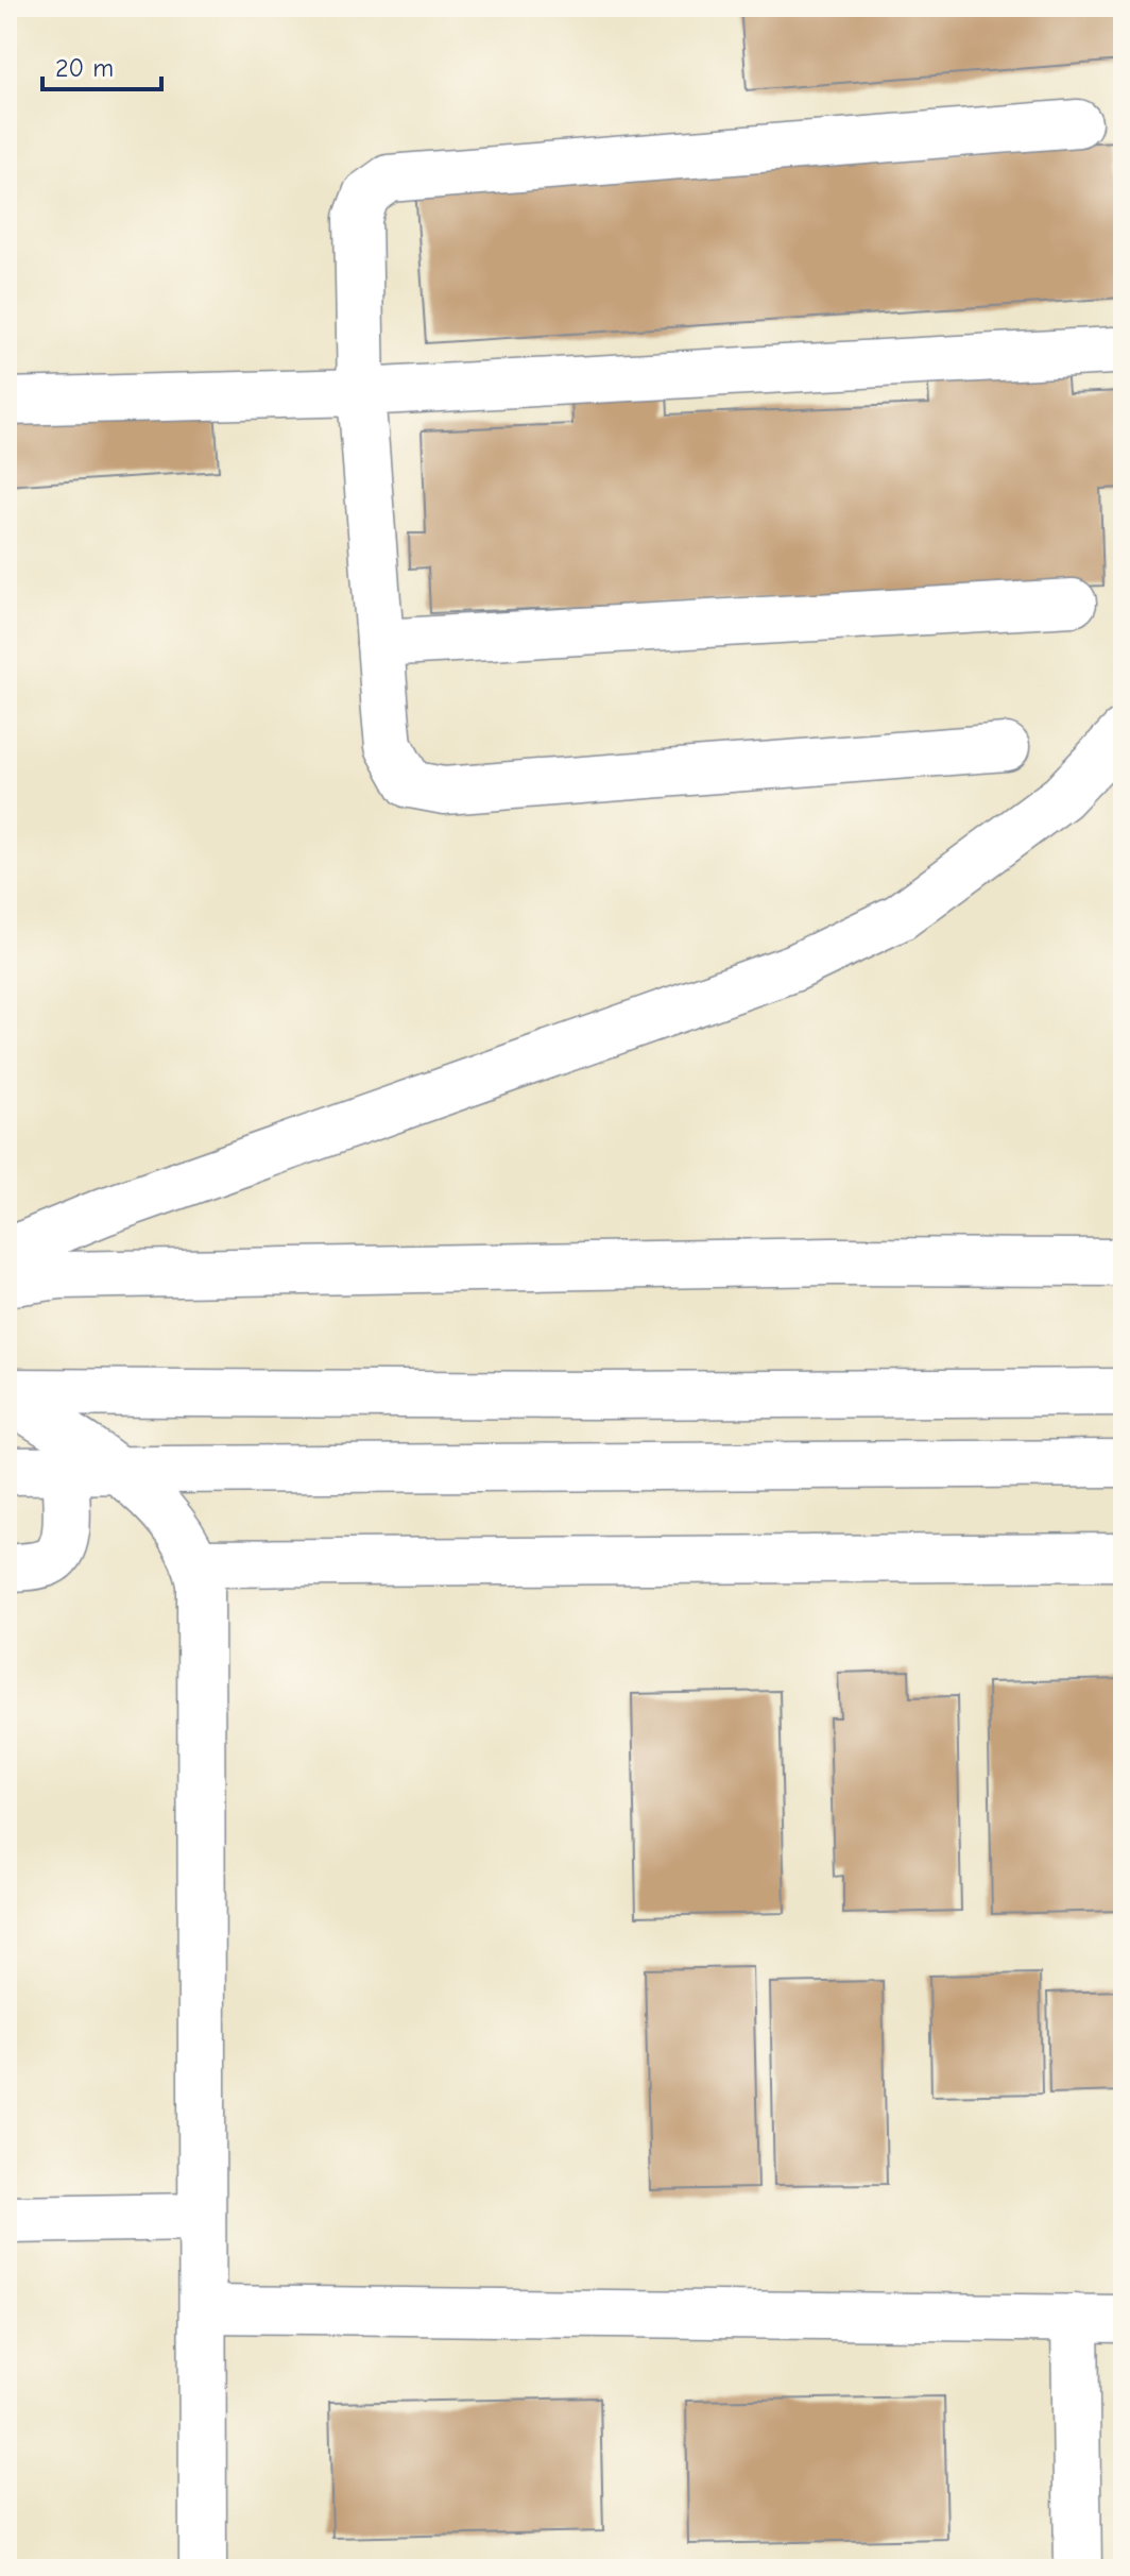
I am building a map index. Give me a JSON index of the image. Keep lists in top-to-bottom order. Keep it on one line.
{"scale_bar":"20 m"}
